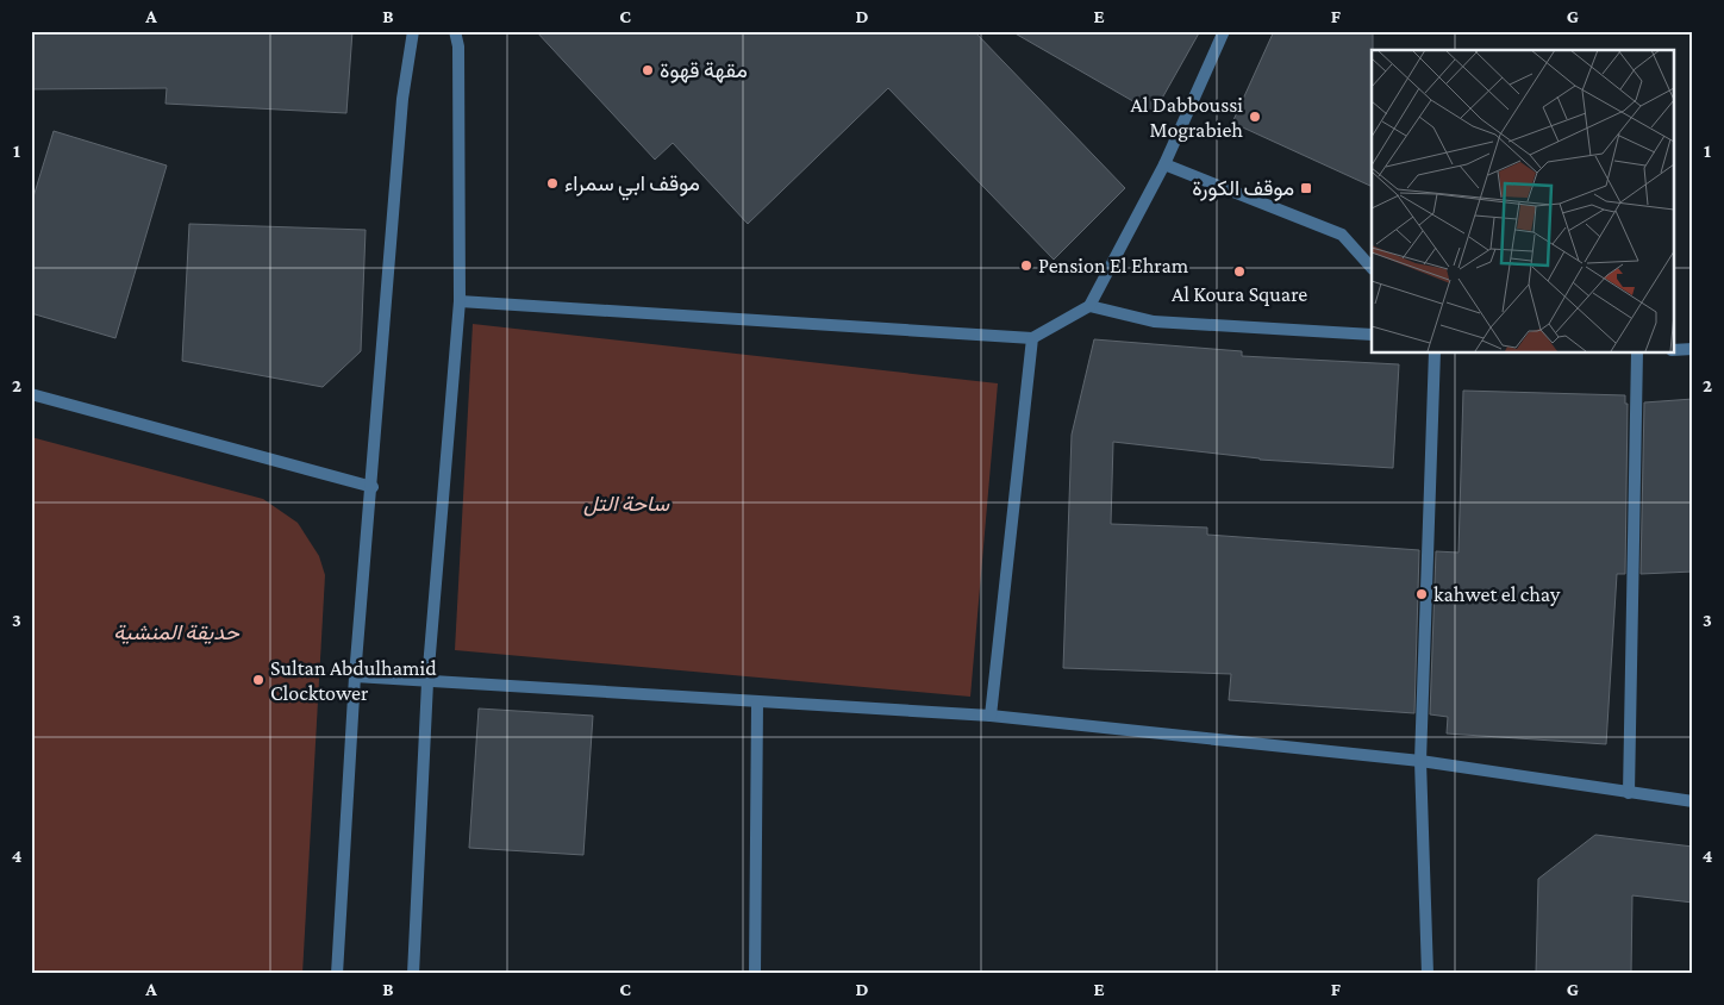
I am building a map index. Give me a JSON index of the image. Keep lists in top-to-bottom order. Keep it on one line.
{"parks":["ساحة التل","حديقة المنشية"],"places":{"other":["مقهة قهوة","Al Dabboussi Mograbieh","موقف ابي سمراء","Pension El Ehram","Al Koura Square","kahwet el chay","Sultan Abdulhamid Clocktower"],"transit":["موقف الكورة"]},"grid":{"columns":["A","B","C","D","E","F","G"],"rows":["1","2","3","4"]}}
